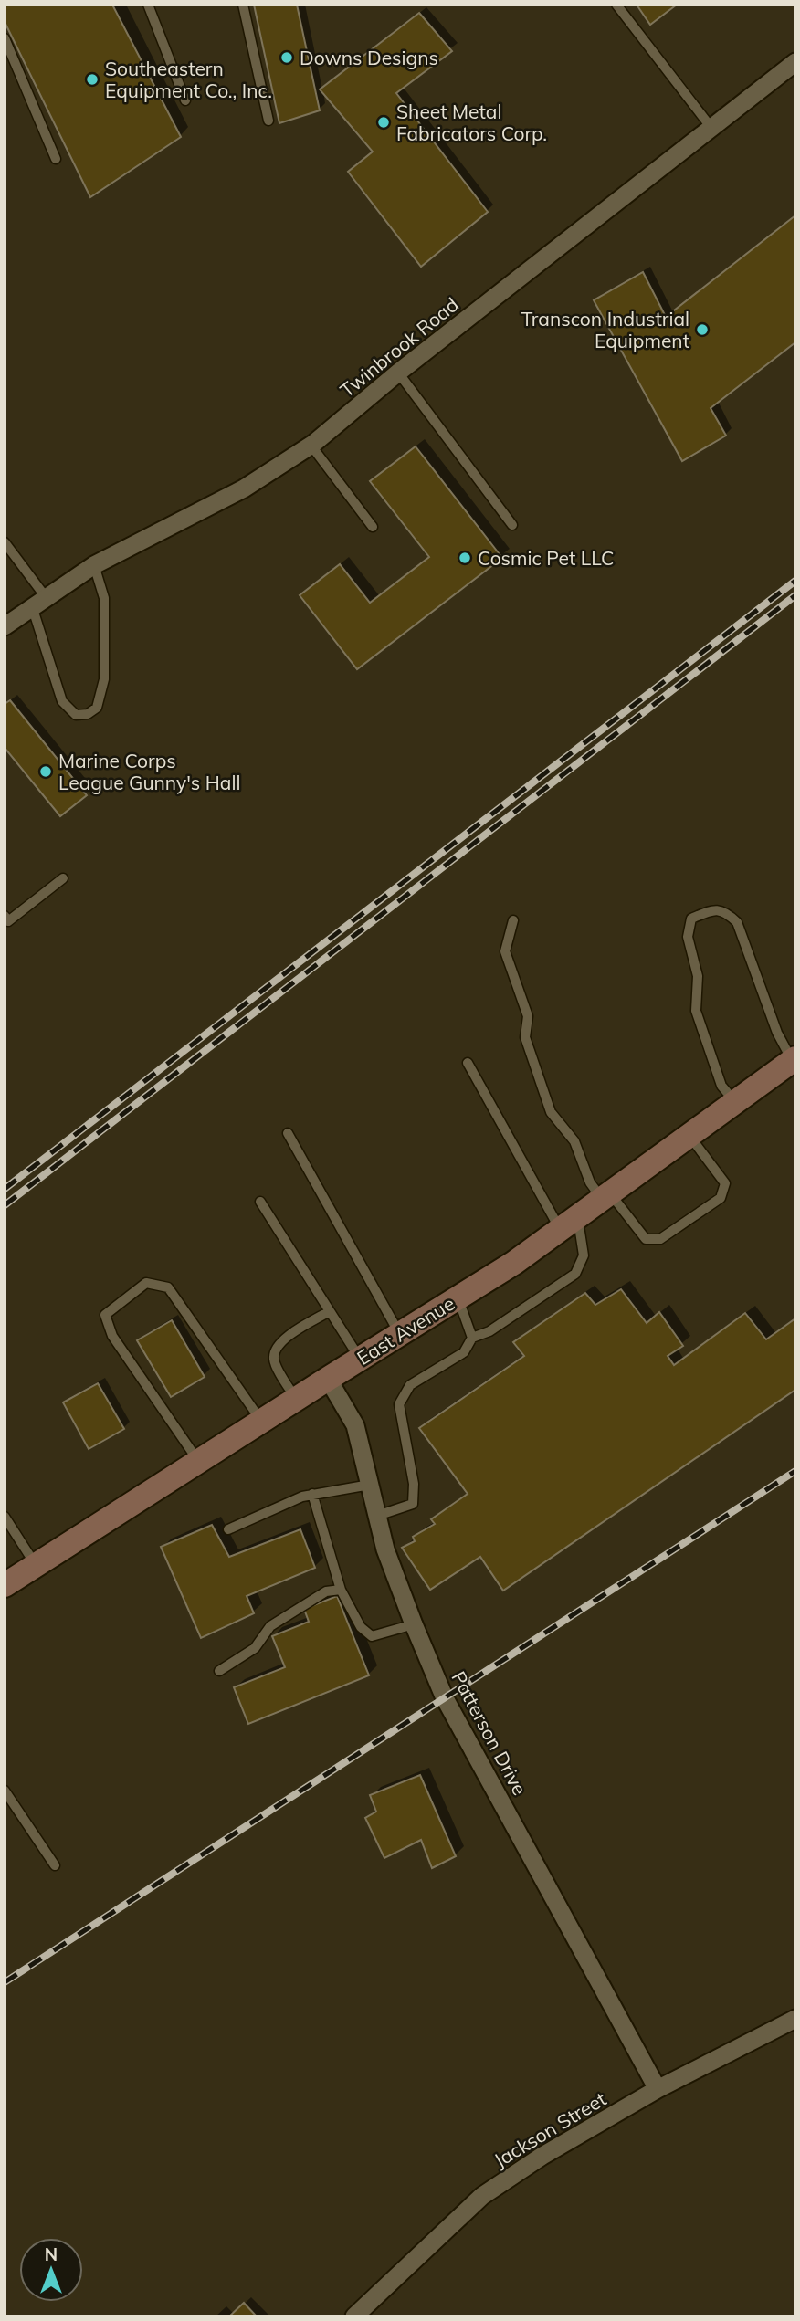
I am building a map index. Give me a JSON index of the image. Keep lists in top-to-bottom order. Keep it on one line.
{"streets":{"street":["Twinbrook Road","East Avenue","Patterson Drive","Jackson Street"]},"crossings":[["East Avenue","Patterson Drive"],["Patterson Drive","Jackson Street"]],"places":["Downs Designs","Southeastern Equipment Co., Inc.","Sheet Metal Fabricators Corp.","Transcon Industrial Equipment","Cosmic Pet LLC","Marine Corps League Gunny's Hall"],"north":"top"}
